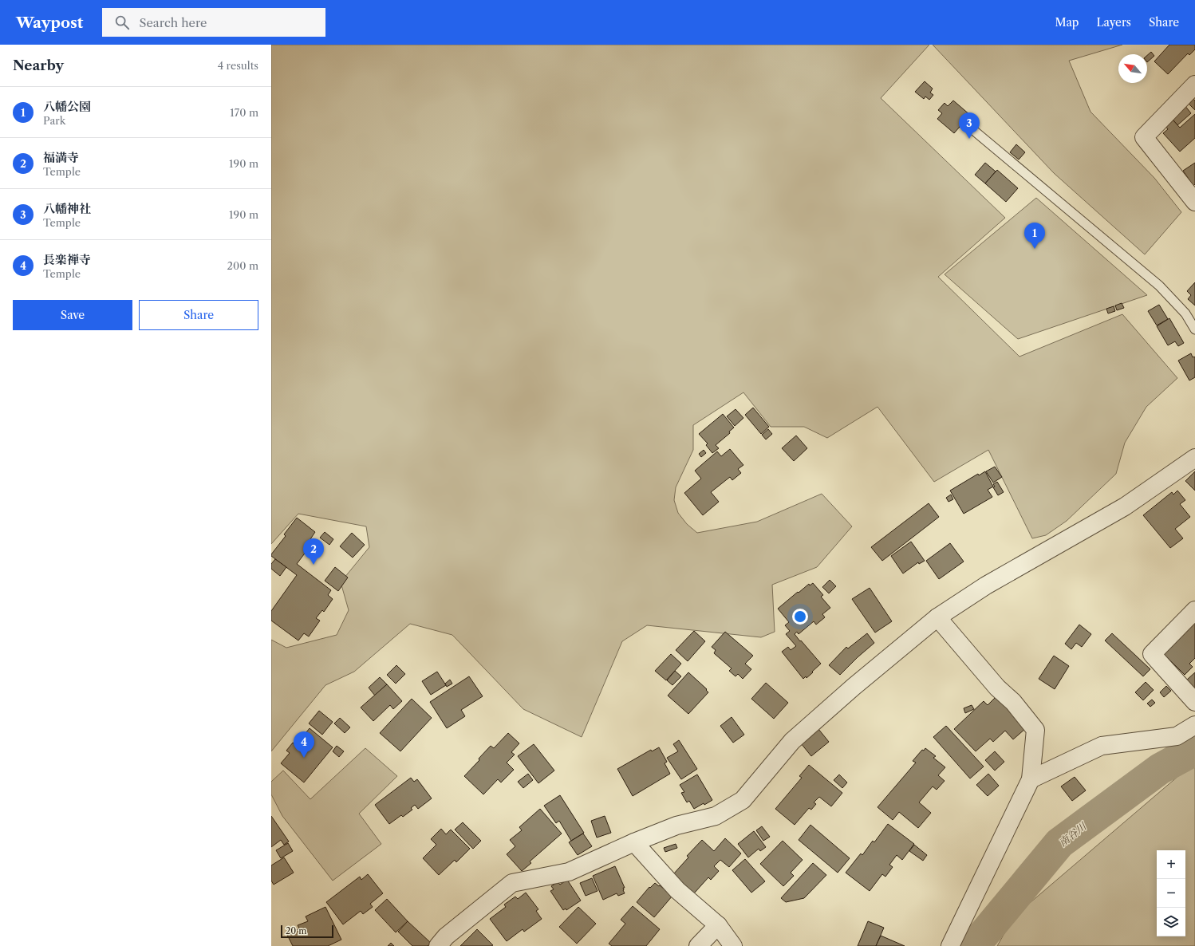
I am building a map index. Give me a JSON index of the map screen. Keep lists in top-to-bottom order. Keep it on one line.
{"water":["南谷川"],"scale_bar":"20 m","north":"top left","page":{"header":"Waypost","search":"Search here","nav":["Map","Layers","Share"],"heading":["Nearby","4 results"],"list":[{"mark":"1","name":"八幡公園","note":"Park","value":"170 m"},{"mark":"2","name":"福満寺","note":"Temple","value":"190 m"},{"mark":"3","name":"八幡神社","note":"Temple","value":"190 m"},{"mark":"4","name":"長楽禅寺","note":"Temple","value":"200 m"}],"pins":["3","1","2","4"],"buttons":["Save","Share"],"map_buttons":["+","−"],"scale":"20 m"}}
